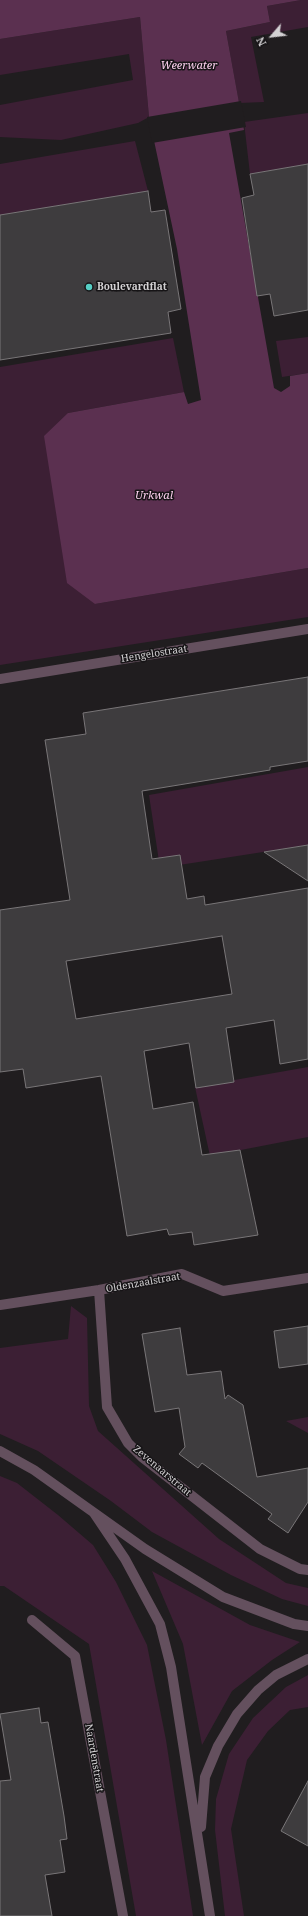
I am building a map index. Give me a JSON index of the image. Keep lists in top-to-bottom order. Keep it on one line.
{"streets":{"street":["Hengelostraat","Oldenzaalstraat","Zevenaarstraat","Naardenstraat"]},"crossings":[["Oldenzaalstraat","Zevenaarstraat"]],"water":["Weerwater","Urkwal"],"places":["Boulevardflat"],"north":"bottom left"}
